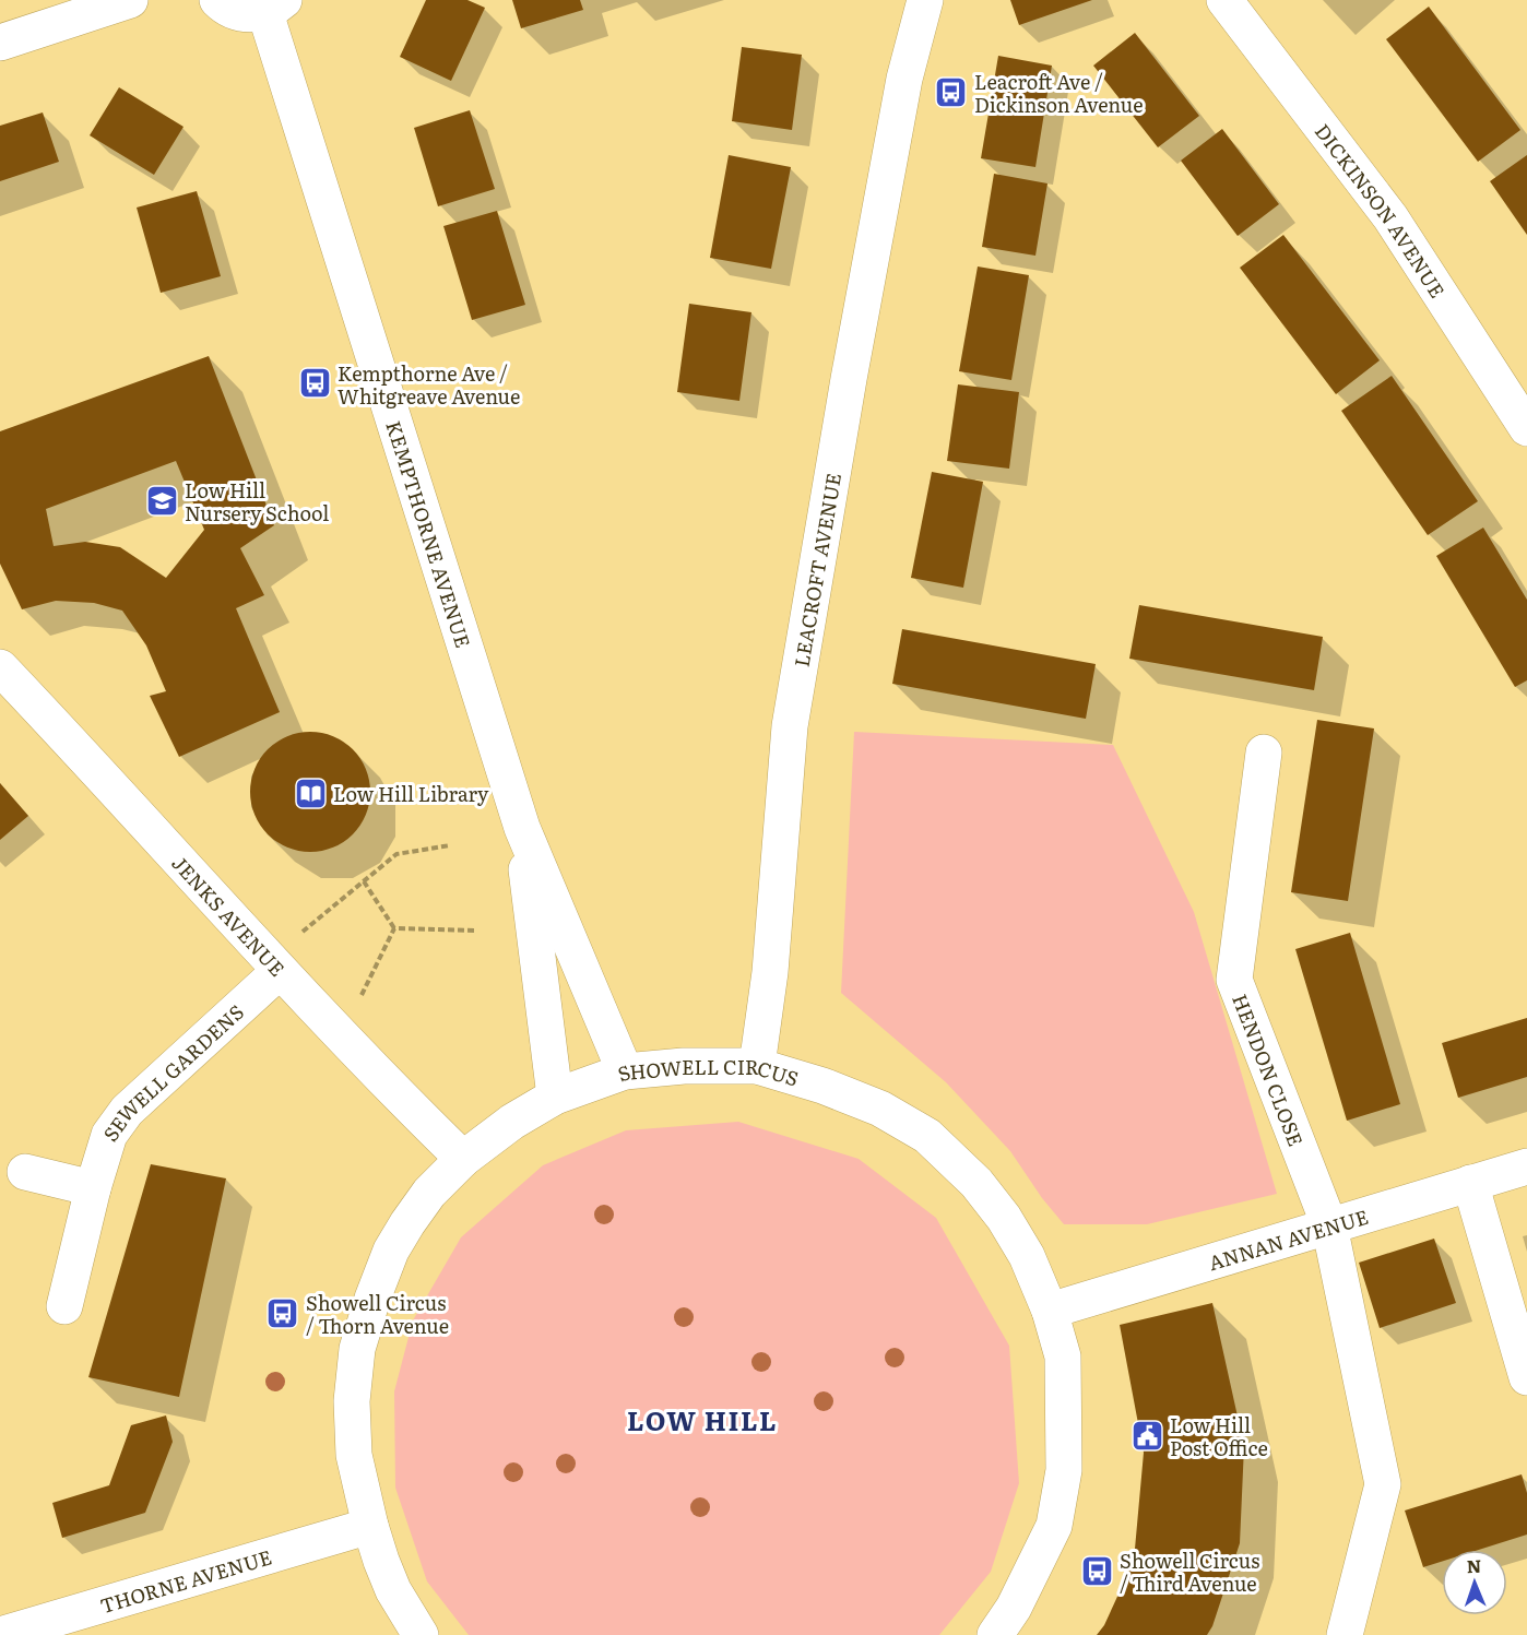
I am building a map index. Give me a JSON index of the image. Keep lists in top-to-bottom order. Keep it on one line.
{"streets":{"street":["DICKINSON AVENUE","KEMPTHORNE AVENUE","LEACROFT AVENUE","JENKS AVENUE","HENDON CLOSE","SEWELL GARDENS","SHOWELL CIRCUS","ANNAN AVENUE","THORNE AVENUE"]},"crossings":[["KEMPTHORNE AVENUE","SHOWELL CIRCUS"],["LEACROFT AVENUE","SHOWELL CIRCUS"],["JENKS AVENUE","SEWELL GARDENS"],["JENKS AVENUE","SHOWELL CIRCUS"],["HENDON CLOSE","ANNAN AVENUE"],["SHOWELL CIRCUS","ANNAN AVENUE"],["SHOWELL CIRCUS","THORNE AVENUE"]],"districts":["LOW HILL"],"places":{"bus stop":["Leacroft Ave / Dickinson Avenue","Kempthorne Ave / Whitgreave Avenue","Showell Circus / Thorn Avenue","Showell Circus / Third Avenue"],"school or university":["Low Hill Nursery School"],"library":["Low Hill Library"],"public building":["Low Hill Post Office"]},"north":"top"}
